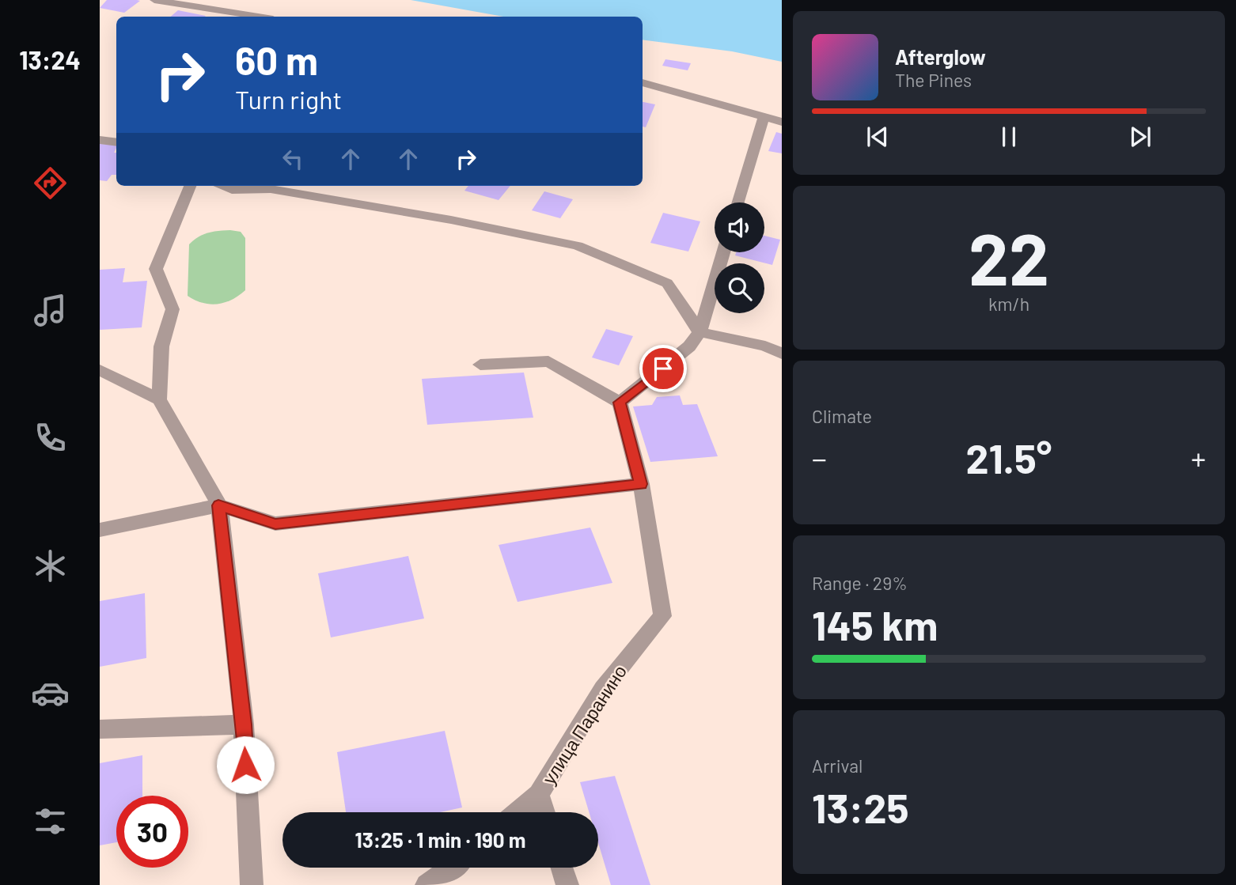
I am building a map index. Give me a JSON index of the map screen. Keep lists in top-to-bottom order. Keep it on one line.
{"streets":{"street":["улица Паранино"]},"page":{"tabs":"13:24","turn":["60 m","Turn right"],"song":["Afterglow","The Pines"],"tile":[["22","km/h"],"Climate",["Range · 29%","145 km"],["Arrival","13:25"]],"heat":["−","21.5°","+"],"limit":"30","trip":"13:25 · 1 min · 190 m"}}
